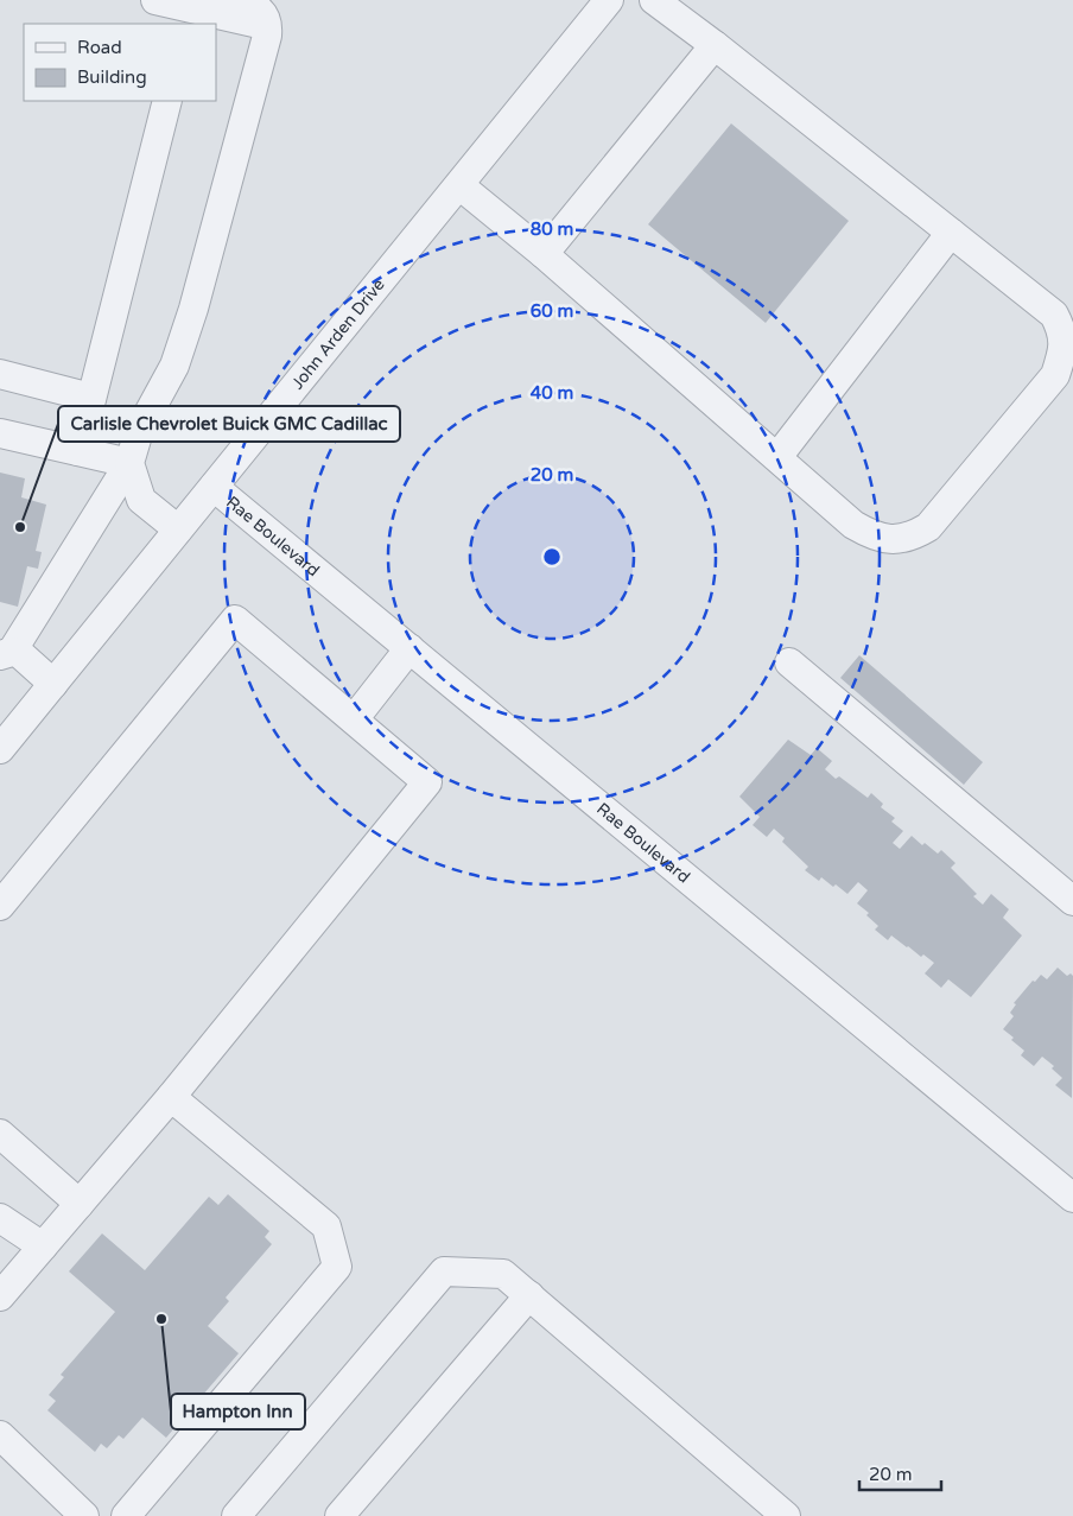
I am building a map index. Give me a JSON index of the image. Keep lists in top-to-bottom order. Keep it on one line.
{"streets":{"street":["John Arden Drive","Rae Boulevard"]},"crossings":[["John Arden Drive","Rae Boulevard"]],"places":["Carlisle Chevrolet Buick GMC Cadillac","Hampton Inn"],"legend":["Road","Building"],"scale_bar":"20 m","rings":["80 m","60 m","40 m","20 m"]}
